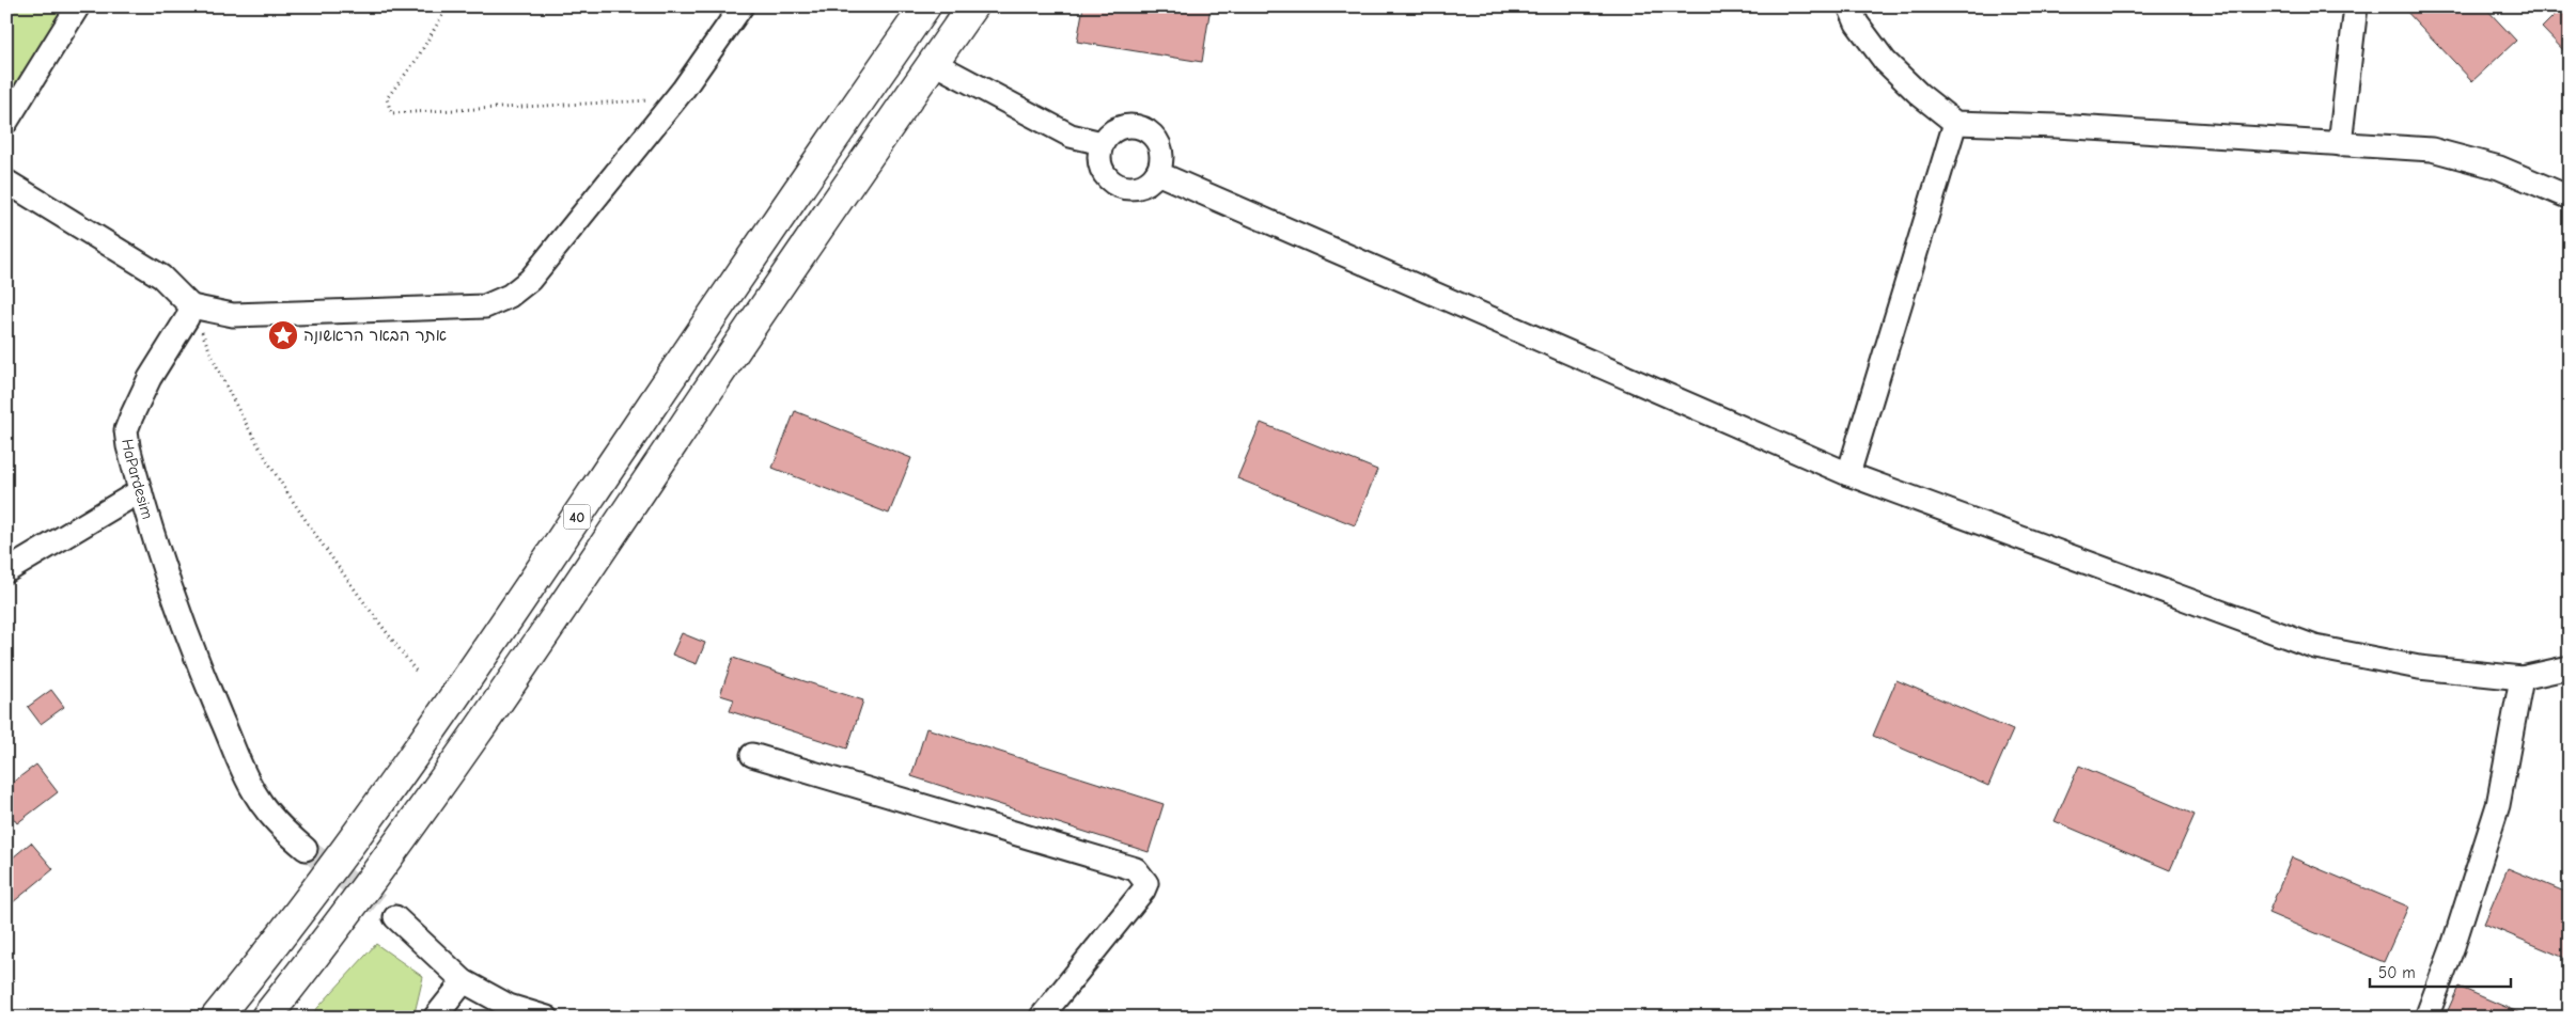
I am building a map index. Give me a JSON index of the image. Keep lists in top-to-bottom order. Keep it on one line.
{"streets":{"highway":["40"],"street":["HaPardesim"]},"places":{"place":["אתר הבאר הראשונה"]},"scale_bar":"50 m"}
